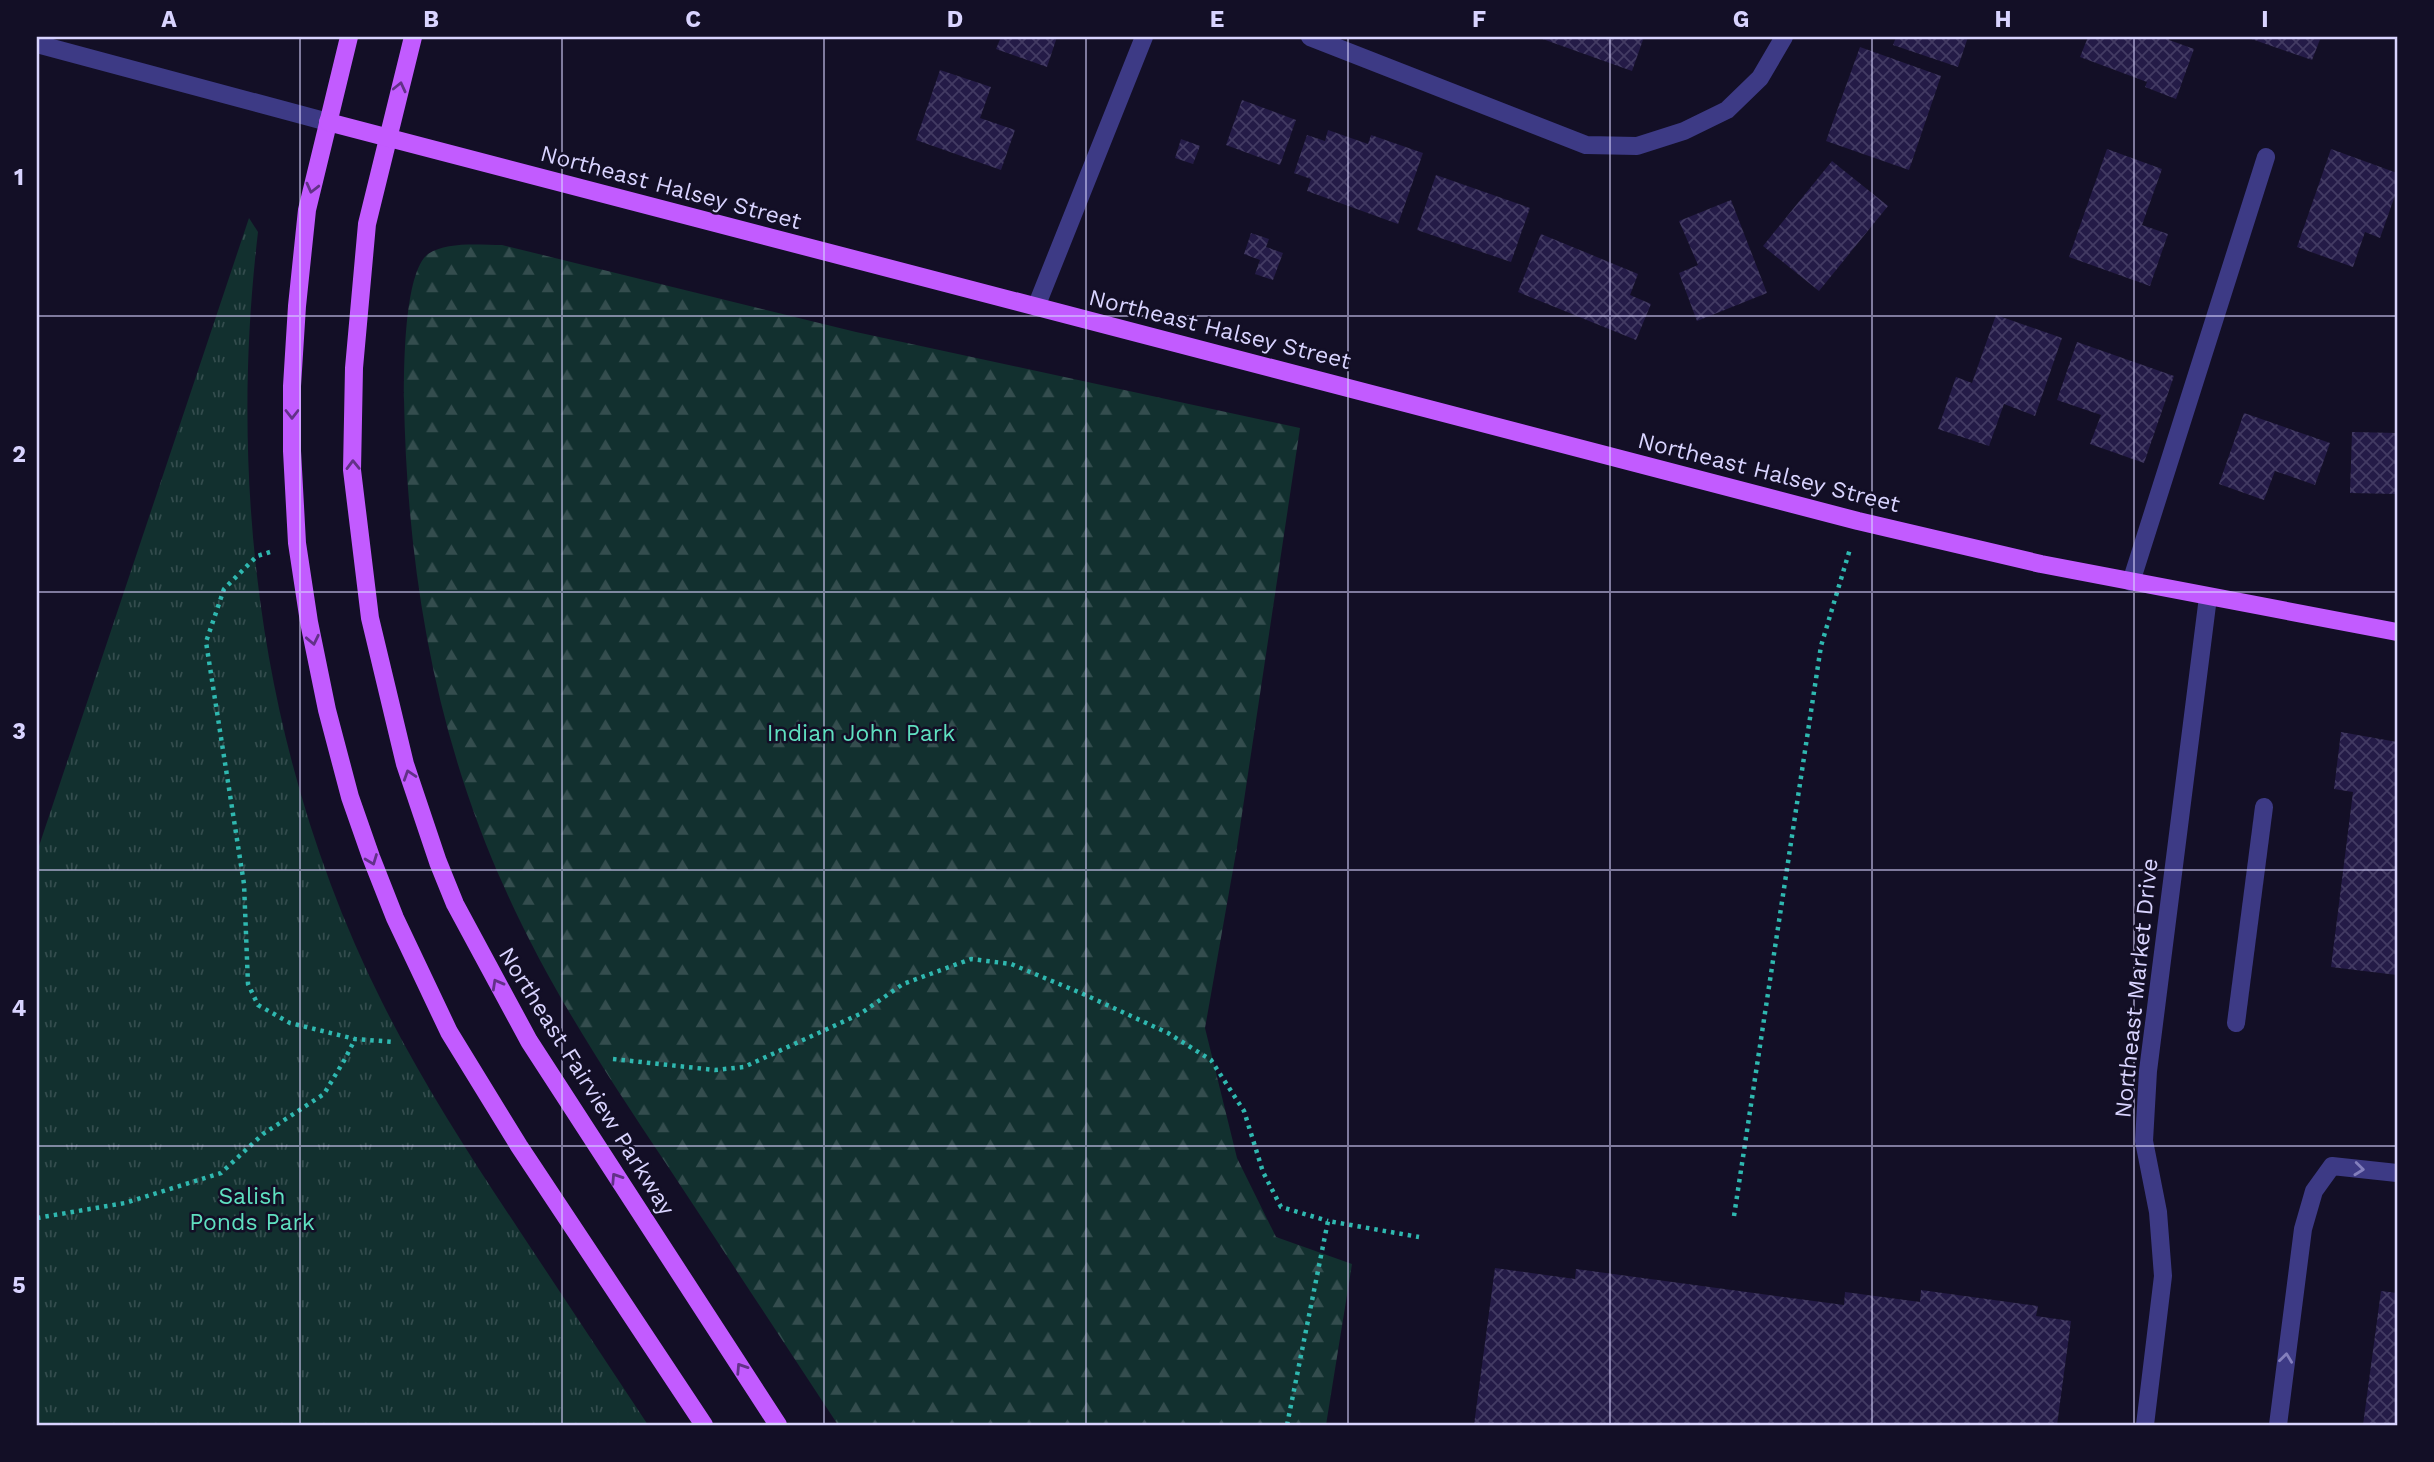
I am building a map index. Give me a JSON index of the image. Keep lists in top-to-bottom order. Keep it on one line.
{"streets":{"main road":["Northeast Halsey Street","Northeast Fairview Parkway"],"street":["Northeast Market Drive"]},"crossings":[["Northeast Halsey Street","Northeast Market Drive"],["Northeast Halsey Street","Northeast Fairview Parkway"]],"parks":["Indian John Park","Salish Ponds Park"],"grid":{"columns":["A","B","C","D","E","F","G","H","I"],"rows":["1","2","3","4","5"]}}
